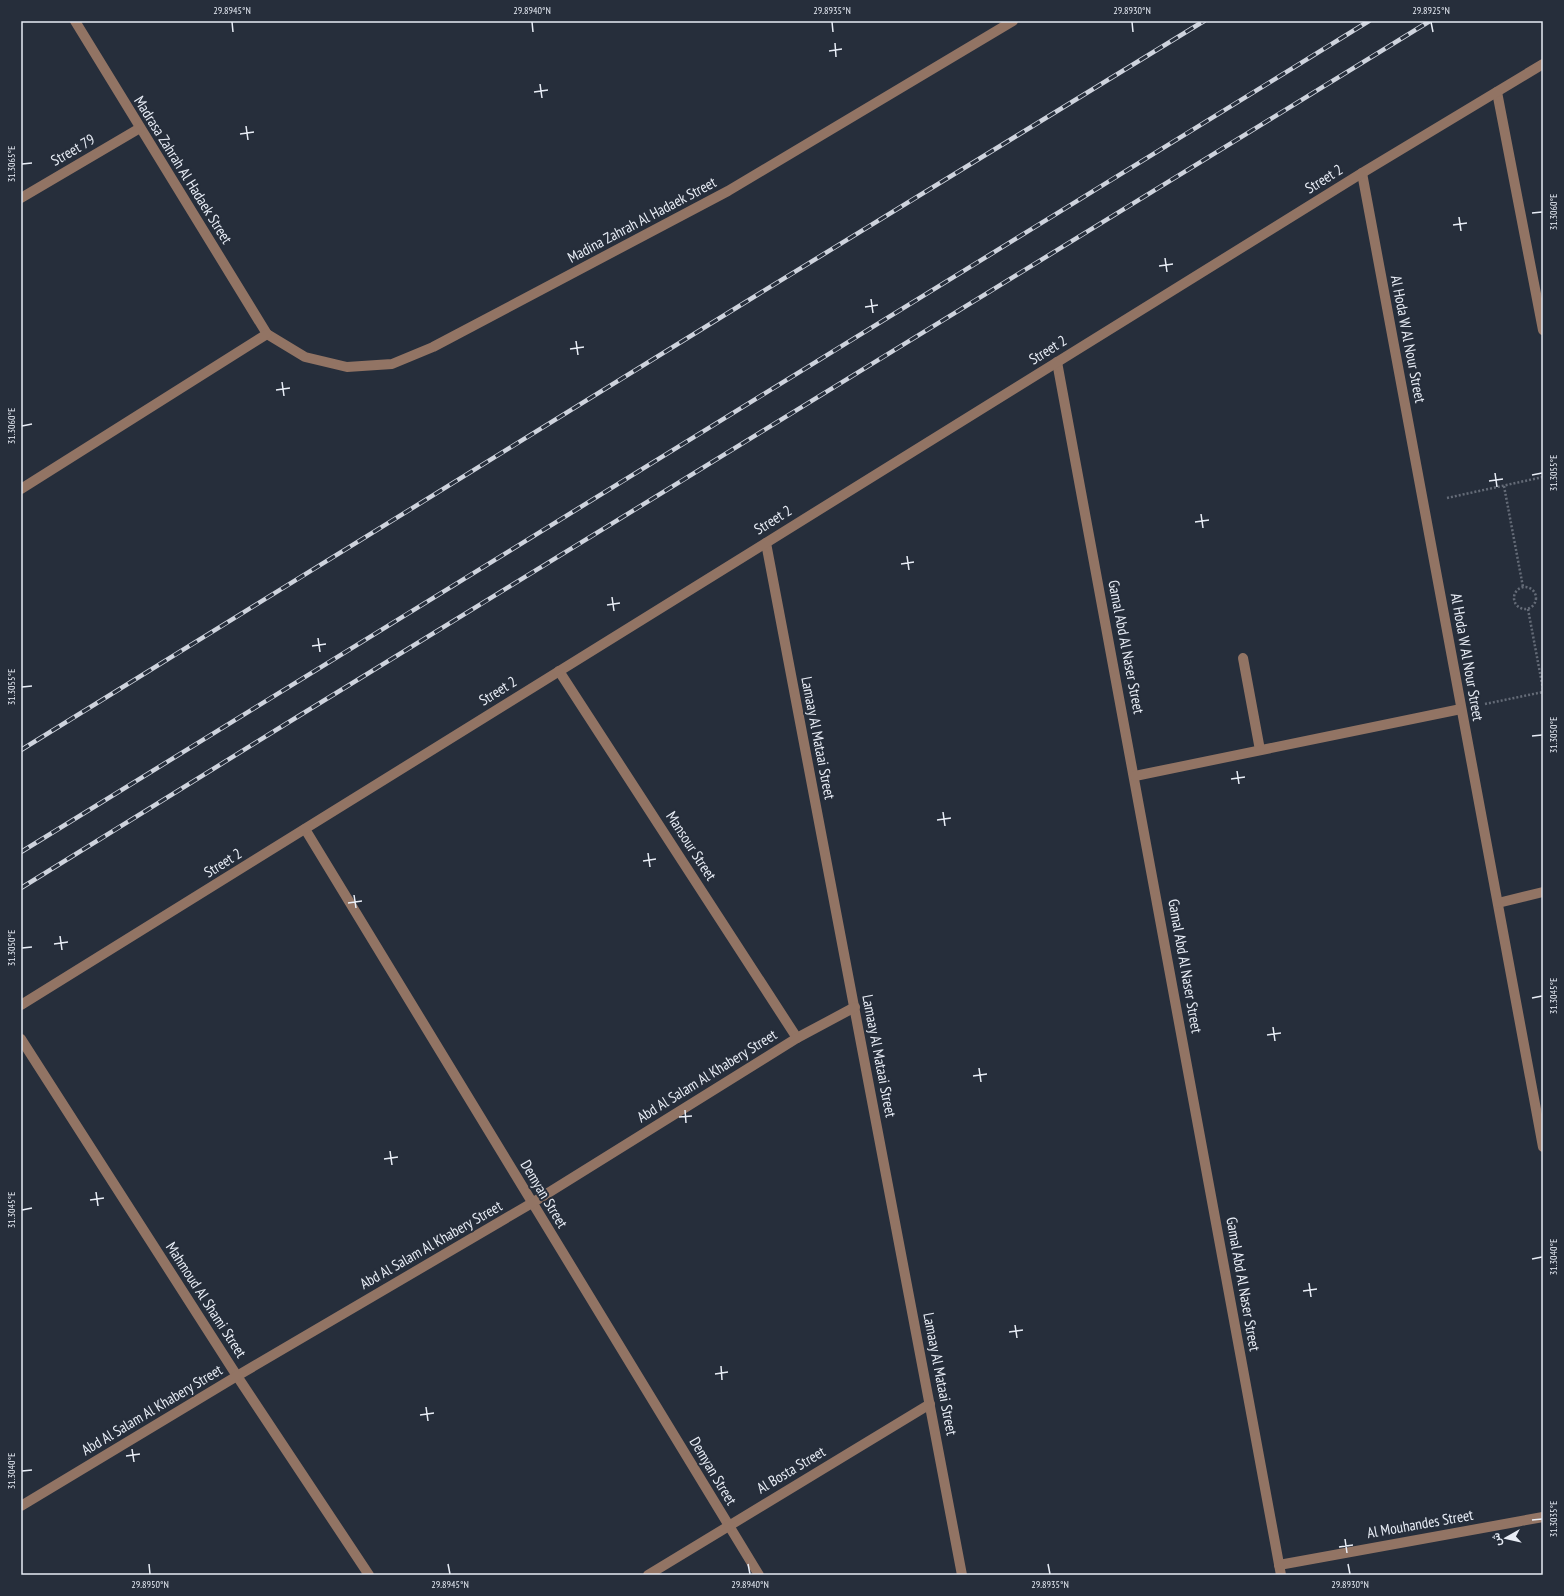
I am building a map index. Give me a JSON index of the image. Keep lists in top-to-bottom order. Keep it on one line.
{"streets":{"street":["Street 79","Madrasa Zahrah Al Hadaek Street","Street 2","Madina Zahrah Al Hadaek Street","Al Hoda W Al Nour Street","Gamal Abd Al Naser Street","Lamaay Al Mataai Street","Mansour Street","Abd Al Salam Al Khabery Street","Demyan Street","Mahmoud Al Shami Street","Al Bosta Street","Al Mouhandes Street"]},"crossings":[["Street 79","Madrasa Zahrah Al Hadaek Street"],["Madrasa Zahrah Al Hadaek Street","Madina Zahrah Al Hadaek Street"],["Street 2","Al Hoda W Al Nour Street"],["Street 2","Gamal Abd Al Naser Street"],["Street 2","Lamaay Al Mataai Street"],["Street 2","Mansour Street"],["Street 2","Demyan Street"],["Gamal Abd Al Naser Street","Al Mouhandes Street"],["Lamaay Al Mataai Street","Abd Al Salam Al Khabery Street"],["Lamaay Al Mataai Street","Al Bosta Street"],["Mansour Street","Abd Al Salam Al Khabery Street"],["Abd Al Salam Al Khabery Street","Demyan Street"],["Abd Al Salam Al Khabery Street","Mahmoud Al Shami Street"],["Demyan Street","Al Bosta Street"]],"north":"left","coordinates":["29.8945°N","29.8940°N","29.8935°N","29.8930°N","29.8925°N","31.3065°E","31.3060°E","31.3055°E","31.3050°E","31.3045°E","31.3040°E","31.3035°E","29.8950°N"]}
